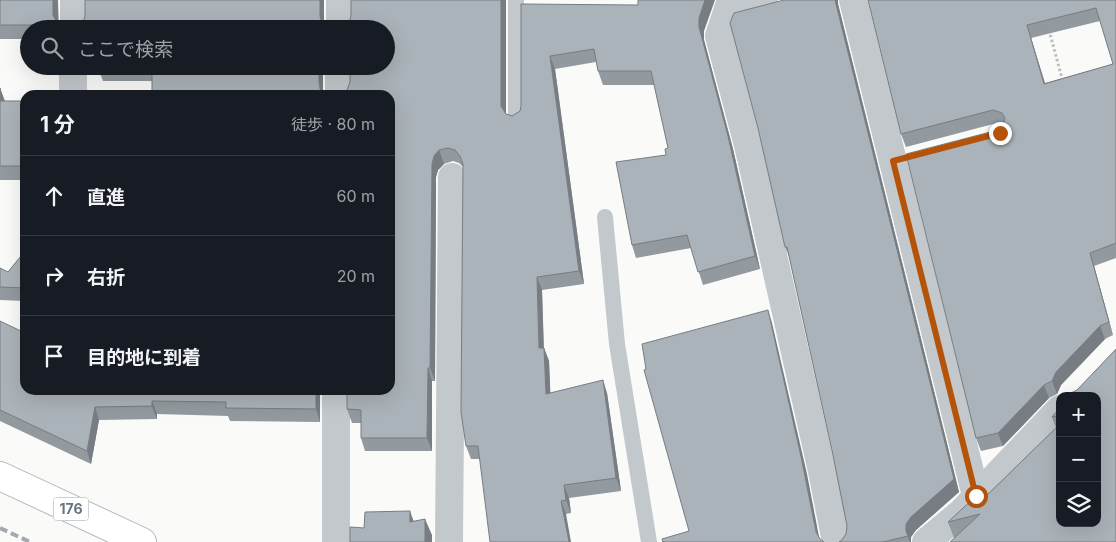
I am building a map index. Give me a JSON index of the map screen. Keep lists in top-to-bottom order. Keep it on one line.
{"streets":{"highway":["176"]},"page":{"search":"ここで検索","heading":["1 分","徒歩 · 80 m"],"list":[["直進","60 m"],["右折","20 m"],"目的地に到着"],"map_buttons":["+","−"]}}
